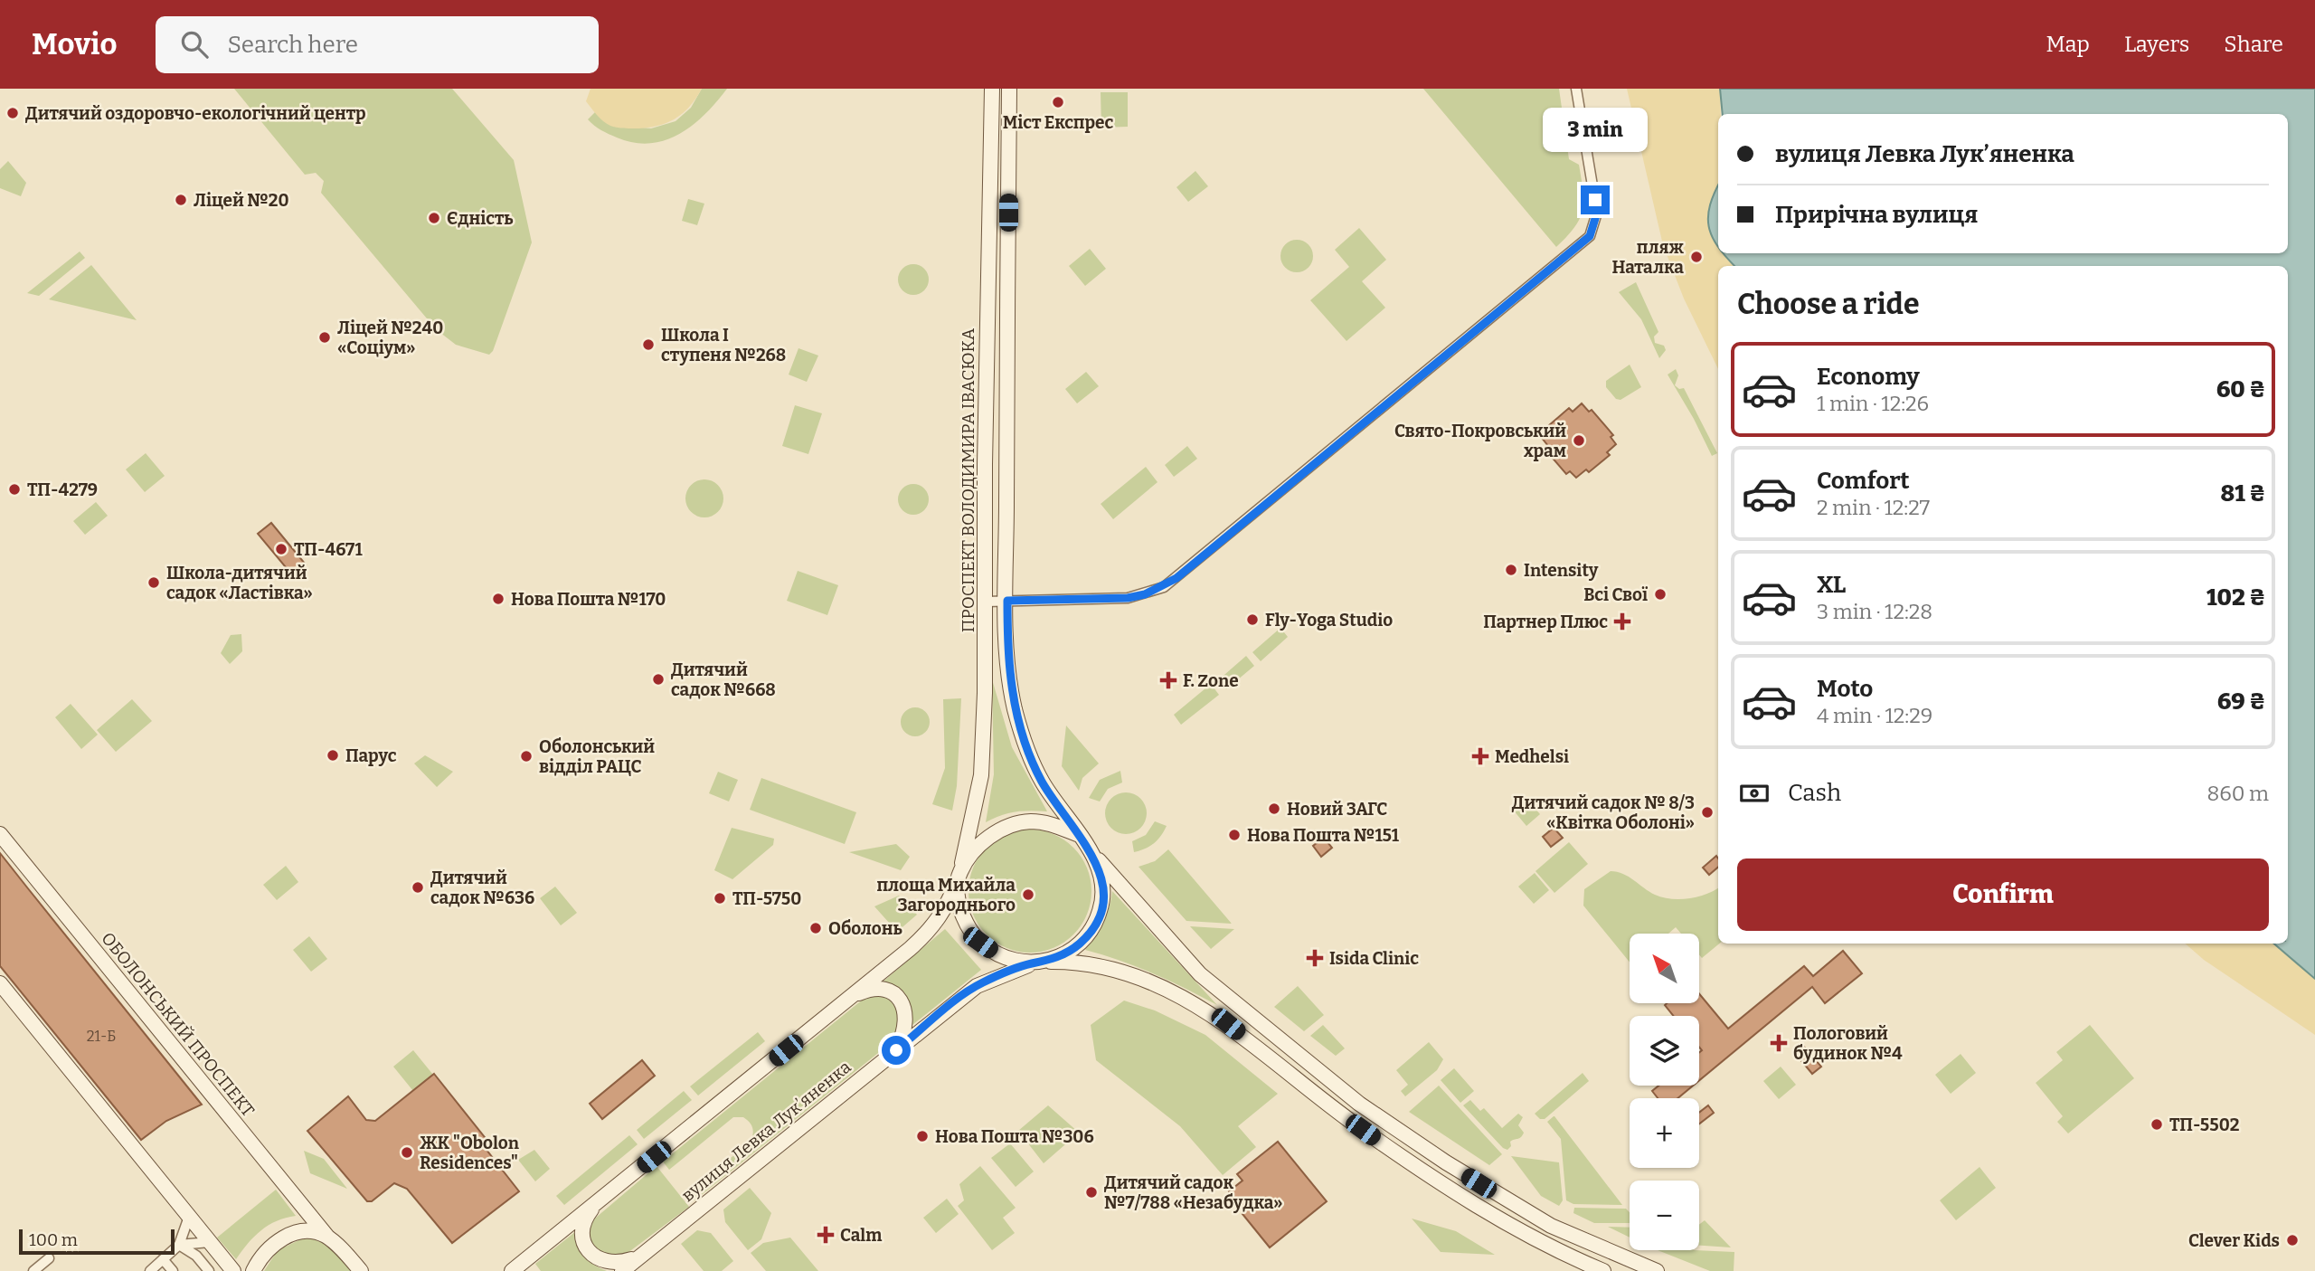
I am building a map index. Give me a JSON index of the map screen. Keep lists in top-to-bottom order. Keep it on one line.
{"streets":{"main road":["ПРОСПЕКТ ВОЛОДИМИРА ІВАСЮКА","ОБОЛОНСЬКИЙ ПРОСПЕКТ","вулиця Левка Лукʼяненка"]},"crossings":[["ПРОСПЕКТ ВОЛОДИМИРА ІВАСЮКА","вулиця Левка Лукʼяненка"]],"places":{"other":["Міст Експрес","Дитячий оздоровчо-екологічний центр","Ліцей №20","Єдність","пляж Наталка","Ліцей №240 «Соціум»","Школа І ступеня №268","Свято-Покровський храм","ТП-4279","ТП-4671","Intensity","Школа-дитячий садок «Ластівка»","Всі Свої","Нова Пошта №170","Fly-Yoga Studio","Дитячий садок №668","Парус","Оболонський відділ РАЦС","Новий ЗАГС","Дитячий садок № 8/3 «Квітка Оболоні»","Нова Пошта №151","Дитячий садок №636","площа Михайла Загороднього","ТП-5750","Оболонь","ТП-5502","Нова Пошта №306","ЖК \"Obolon Residences\"","Дитячий садок №7/788 «Незабудка»","Clever Kids"],"health":["Партнер Плюс","F. Zone","Medhelsi","Isida Clinic","Пологовий будинок №4","Calm"]},"house_numbers":["21-Б"],"scale_bar":"100 m","north":"top left","page":{"header":"Movio","search":"Search here","nav":["Map","Layers","Share"],"bubble":"3 min","banner":["вулиця Левка Лукʼяненка","Прирічна вулиця"],"heading":"Choose a ride","list":[{"name":"Economy","note":"1 min · 12:26","value":"60 ₴"},{"name":"Comfort","note":"2 min · 12:27","value":"81 ₴"},{"name":"XL","note":"3 min · 12:28","value":"102 ₴"},{"name":"Moto","note":"4 min · 12:29","value":"69 ₴"}],"pay":["Cash","860 m"],"buttons":"Confirm","map_buttons":["+","−"],"scale":"100 m"}}
